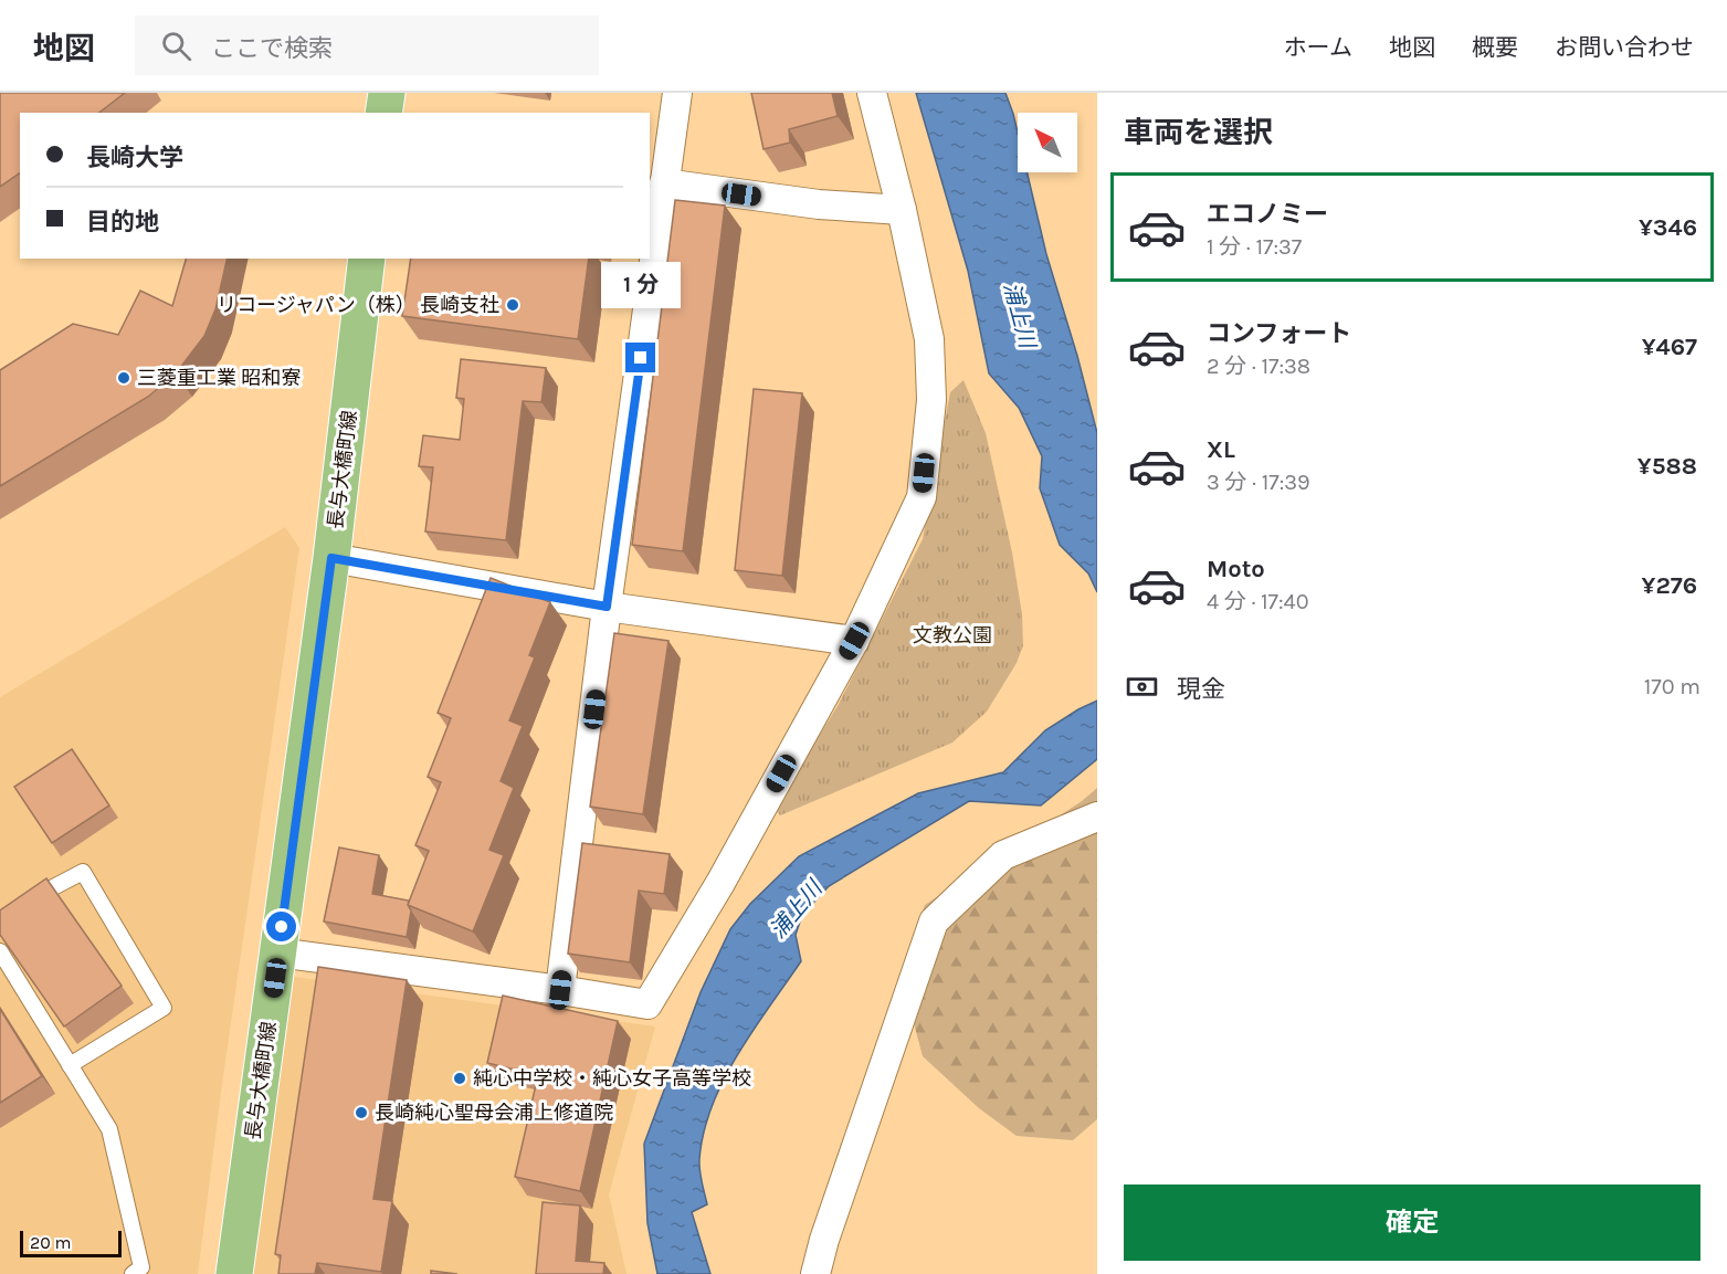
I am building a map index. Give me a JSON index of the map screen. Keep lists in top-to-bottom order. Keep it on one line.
{"streets":{"main road":["長与大橋町線"]},"water":["浦上川"],"parks":["文教公園"],"places":["リコージャパン（株） 長崎支社","三菱重工業 昭和寮","純心中学校・純心女子高等学校","長崎純心聖母会浦上修道院"],"scale_bar":"20 m","north":"top left","page":{"header":"地図","search":"ここで検索","nav":["ホーム","地図","概要","お問い合わせ"],"heading":"車両を選択","banner":["長崎大学","目的地"],"list":[{"name":"エコノミー","note":"1 分 · 17:37","value":"¥346"},{"name":"コンフォート","note":"2 分 · 17:38","value":"¥467"},{"name":"XL","note":"3 分 · 17:39","value":"¥588"},{"name":"Moto","note":"4 分 · 17:40","value":"¥276"}],"bubble":"1 分","pay":["現金","170 m"],"buttons":"確定","scale":"20 m"}}
